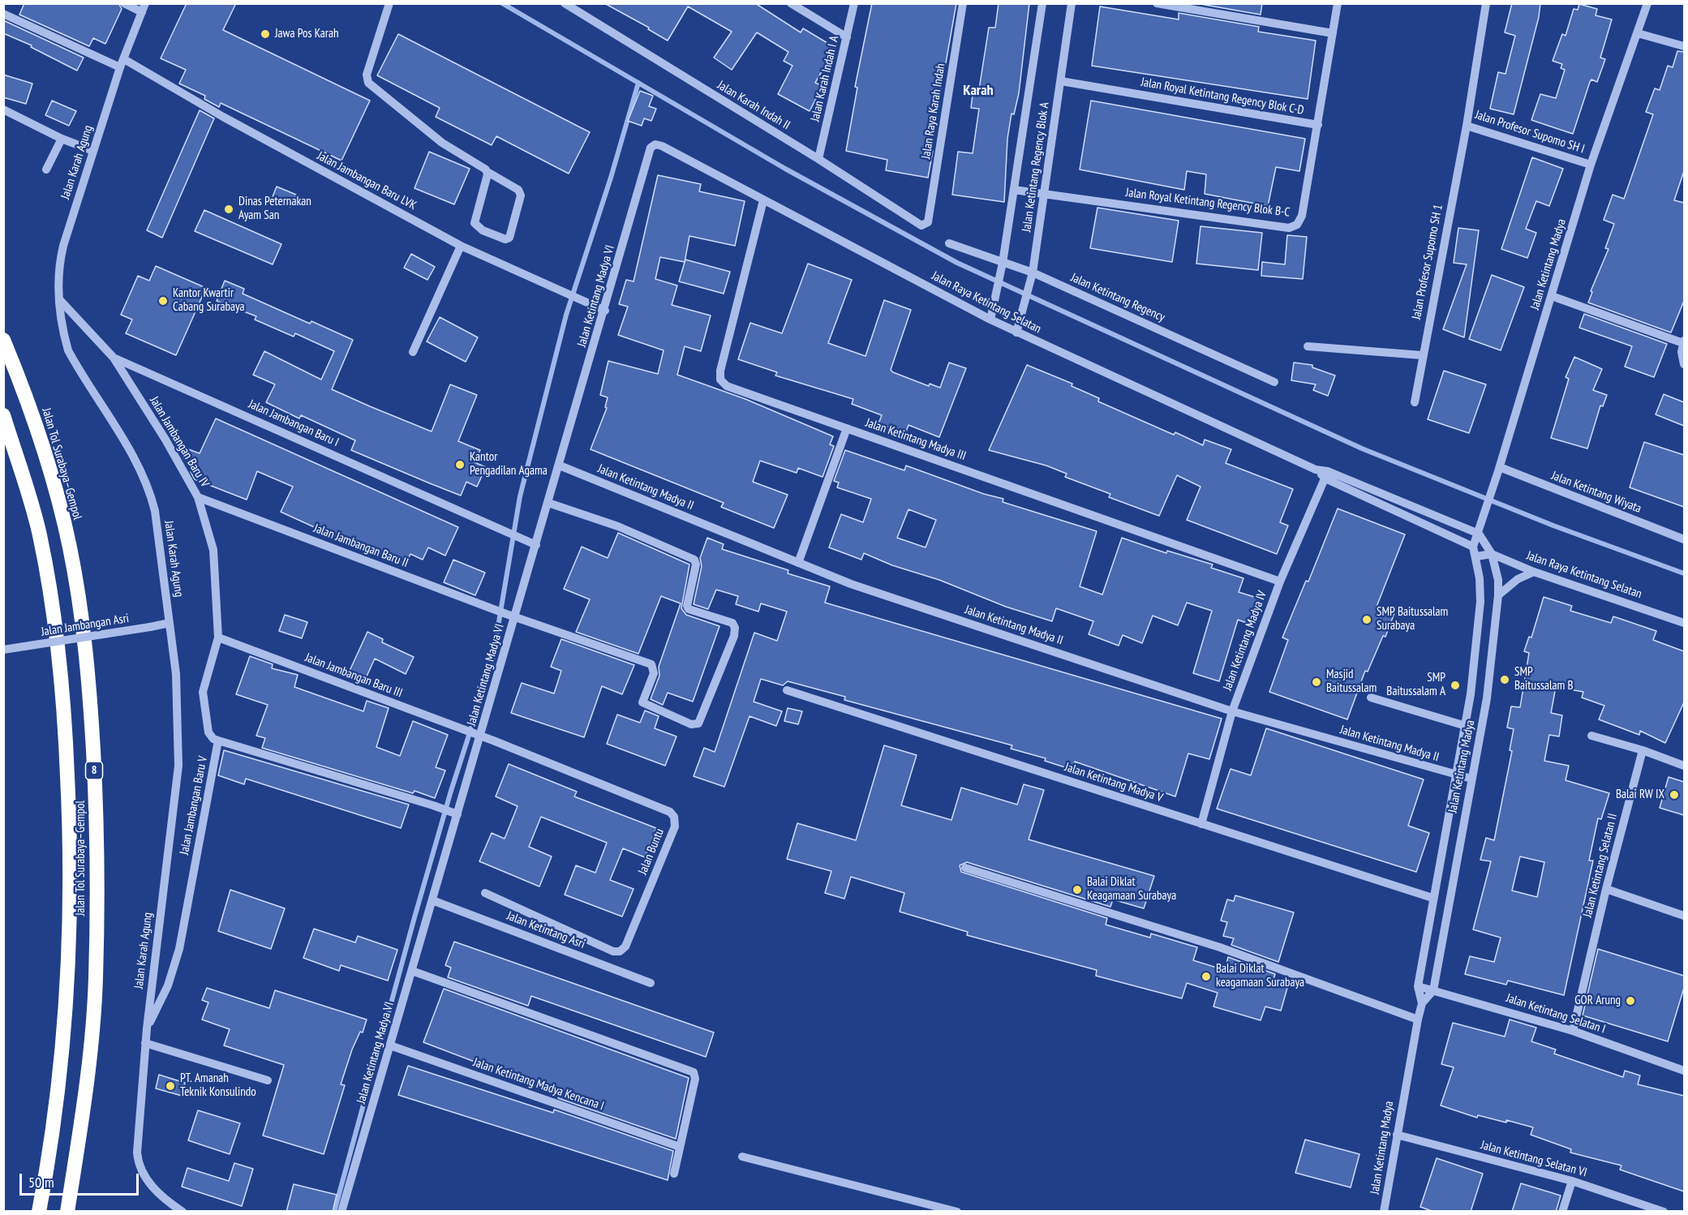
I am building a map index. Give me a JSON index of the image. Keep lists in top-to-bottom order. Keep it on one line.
{"streets":{"highway":["Jalan Tol Surabaya–Gempol","8"],"street":["Jalan Karah Indah I A","Jalan Royal Ketintang Regency Blok C-D","Jalan Karah Indah II","Jalan Raya Karah Indah","Jalan Profesor Supomo SH I","Jalan Karah Agung","Jalan Ketintang Regency Blok A","Jalan Jambangan Baru LVK","Jalan Royal Ketintang Regency Blok B-C","Jalan Profesor Supomo SH 1","Jalan Ketintang Madya","Jalan Ketintang Madya VI","Jalan Ketintang Regency","Jalan Raya Ketintang Selatan","Jalan Jambangan Baru I","Jalan Ketintang Madya III","Jalan Jambangan Baru IV","Jalan Ketintang Madya II","Jalan Ketintang Wiyata","Jalan Jambangan Baru II","Jalan Jambangan Asri","Jalan Ketintang Madya IV","Jalan Jambangan Baru III","Jalan Ketintang Madya V","Jalan Jambangan Baru V","Jalan Buntu","Jalan Ketintang Selatan II","Jalan Ketintang Asri","Jalan Ketintang Selatan I","Jalan Ketintang Madya Kencana I","Jalan Ketintang Selatan VI"]},"crossings":[["Jalan Karah Indah I A","Jalan Karah Indah II"],["Jalan Royal Ketintang Regency Blok C-D","Jalan Ketintang Regency Blok A"],["Jalan Royal Ketintang Regency Blok C-D","Jalan Royal Ketintang Regency Blok B-C"],["Jalan Karah Indah II","Jalan Raya Karah Indah"],["Jalan Profesor Supomo SH I","Jalan Profesor Supomo SH 1"],["Jalan Profesor Supomo SH I","Jalan Ketintang Madya"],["Jalan Karah Agung","Jalan Jambangan Baru LVK"],["Jalan Karah Agung","Jalan Jambangan Baru I"],["Jalan Karah Agung","Jalan Jambangan Asri"],["Jalan Karah Agung","Jalan Jambangan Baru V"],["Jalan Ketintang Regency Blok A","Jalan Royal Ketintang Regency Blok B-C"],["Jalan Ketintang Regency Blok A","Jalan Ketintang Regency"],["Jalan Ketintang Regency Blok A","Jalan Raya Ketintang Selatan"],["Jalan Jambangan Baru LVK","Jalan Ketintang Madya VI"],["Jalan Ketintang Madya","Jalan Raya Ketintang Selatan"],["Jalan Ketintang Madya","Jalan Ketintang Madya II"],["Jalan Ketintang Madya","Jalan Ketintang Wiyata"],["Jalan Ketintang Madya","Jalan Ketintang Madya V"],["Jalan Ketintang Madya","Jalan Ketintang Selatan I"],["Jalan Ketintang Madya","Jalan Ketintang Selatan VI"],["Jalan Ketintang Madya VI","Jalan Raya Ketintang Selatan"],["Jalan Ketintang Madya VI","Jalan Jambangan Baru I"],["Jalan Ketintang Madya VI","Jalan Ketintang Madya II"],["Jalan Ketintang Madya VI","Jalan Jambangan Baru II"],["Jalan Ketintang Madya VI","Jalan Jambangan Baru III"],["Jalan Ketintang Madya VI","Jalan Buntu"],["Jalan Ketintang Madya VI","Jalan Ketintang Asri"],["Jalan Ketintang Madya VI","Jalan Ketintang Madya Kencana I"],["Jalan Raya Ketintang Selatan","Jalan Ketintang Madya III"],["Jalan Raya Ketintang Selatan","Jalan Ketintang Madya IV"],["Jalan Jambangan Baru I","Jalan Jambangan Baru IV"],["Jalan Ketintang Madya III","Jalan Ketintang Madya IV"],["Jalan Jambangan Baru IV","Jalan Jambangan Baru II"],["Jalan Jambangan Baru IV","Jalan Jambangan Baru III"],["Jalan Jambangan Baru IV","Jalan Jambangan Baru V"],["Jalan Ketintang Madya II","Jalan Ketintang Madya IV"],["Jalan Ketintang Madya IV","Jalan Ketintang Madya V"],["Jalan Jambangan Baru III","Jalan Buntu"],["Jalan Ketintang Selatan II","Jalan Ketintang Selatan I"]],"districts":["Karah"],"places":["Jawa Pos Karah","Dinas Peternakan Ayam San","Kantor Kwartir Cabang Surabaya","Kantor Pengadilan Agama","SMP Baitussalam Surabaya","SMP Baitussalam B","Masjid Baitussalam","SMP Baitussalam A","Balai RW IX","Balai Diklat Keagamaan Surabaya","Balai Diklat keagamaan Surabaya","GOR Arung","PT. Amanah Teknik Konsulindo"],"scale_bar":"50 m"}
